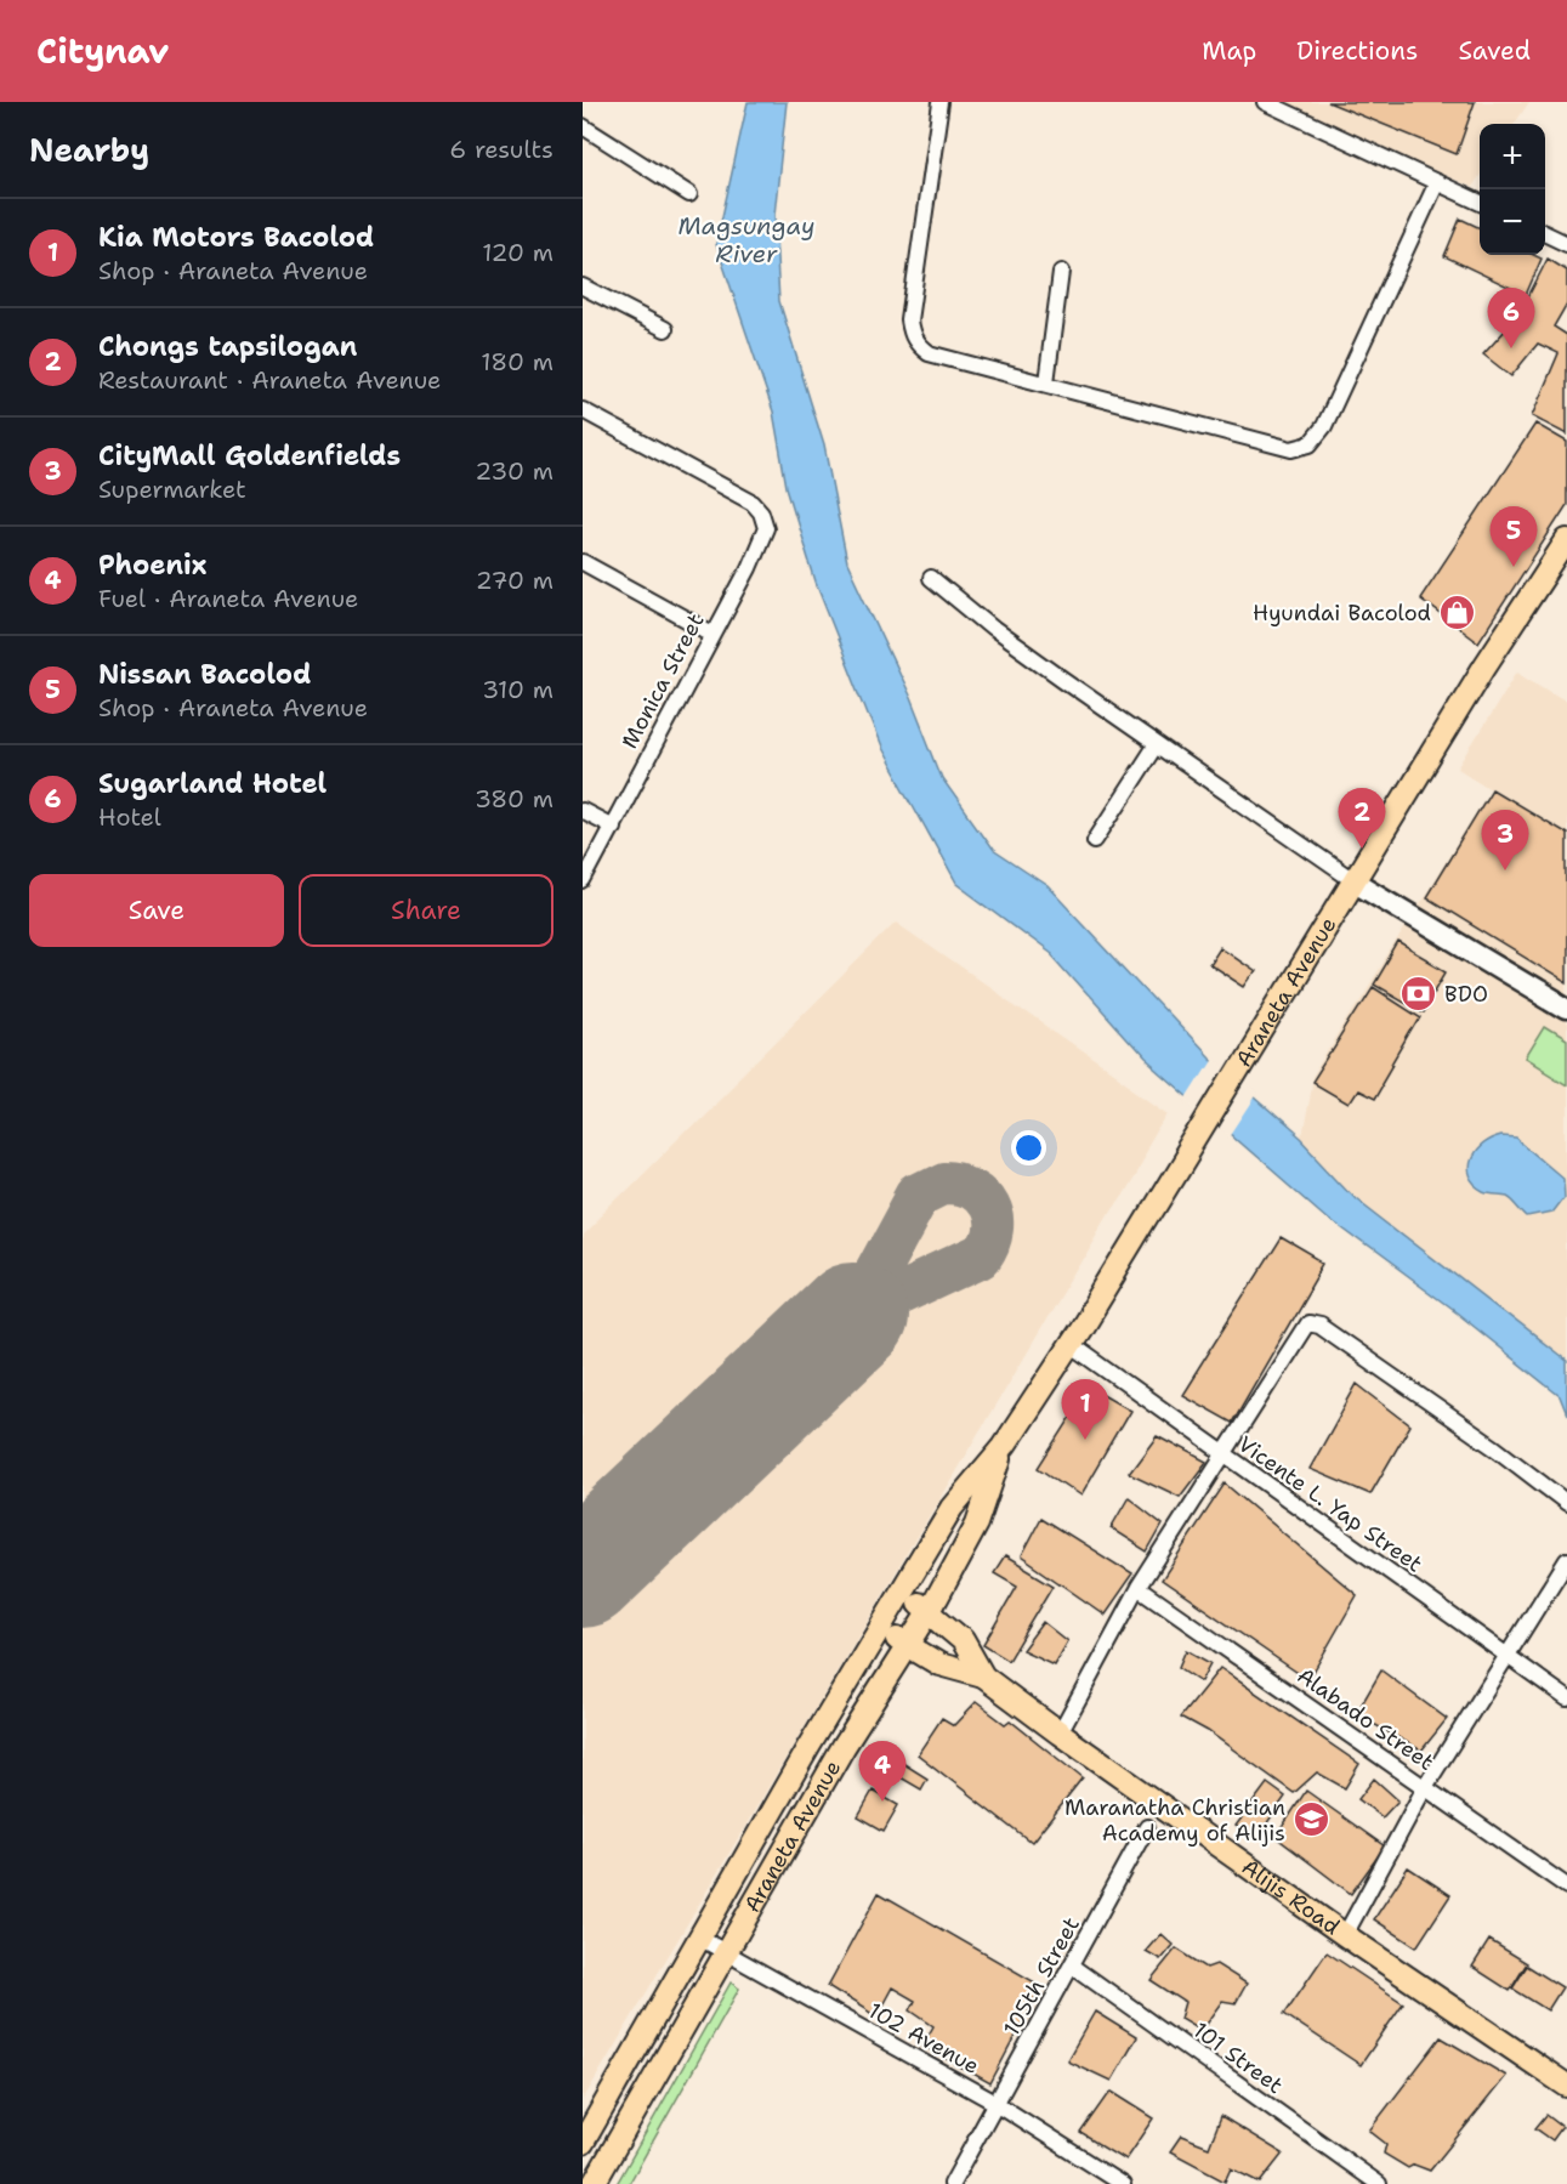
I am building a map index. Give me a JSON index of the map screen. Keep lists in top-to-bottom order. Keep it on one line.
{"streets":{"main road":["Araneta Avenue","Alijis Road"],"street":["Monica Street","Vicente L. Yap Street","Alabado Street","105th Street","102 Avenue","101 Street"]},"crossings":[["Araneta Avenue","Vicente L. Yap Street"],["Araneta Avenue","Alijis Road"],["Araneta Avenue","102 Avenue"],["105th Street","102 Avenue"],["105th Street","101 Street"]],"water":["Magsungay River"],"places":{"shop":["Hyundai Bacolod"],"bank":["BDO"],"school or university":["Maranatha Christian Academy of Alijis"]},"page":{"header":"Citynav","nav":["Map","Directions","Saved"],"heading":["Nearby","6 results"],"map_buttons":["+","−"],"list":[{"mark":"1","name":"Kia Motors Bacolod","note":"Shop · Araneta Avenue","value":"120 m"},{"mark":"2","name":"Chongs tapsilogan","note":"Restaurant · Araneta Avenue","value":"180 m"},{"mark":"3","name":"CityMall Goldenfields","note":"Supermarket","value":"230 m"},{"mark":"4","name":"Phoenix","note":"Fuel · Araneta Avenue","value":"270 m"},{"mark":"5","name":"Nissan Bacolod","note":"Shop · Araneta Avenue","value":"310 m"},{"mark":"6","name":"Sugarland Hotel","note":"Hotel","value":"380 m"}],"pins":["6","5","2","3","1","4"],"buttons":["Save","Share"]}}
